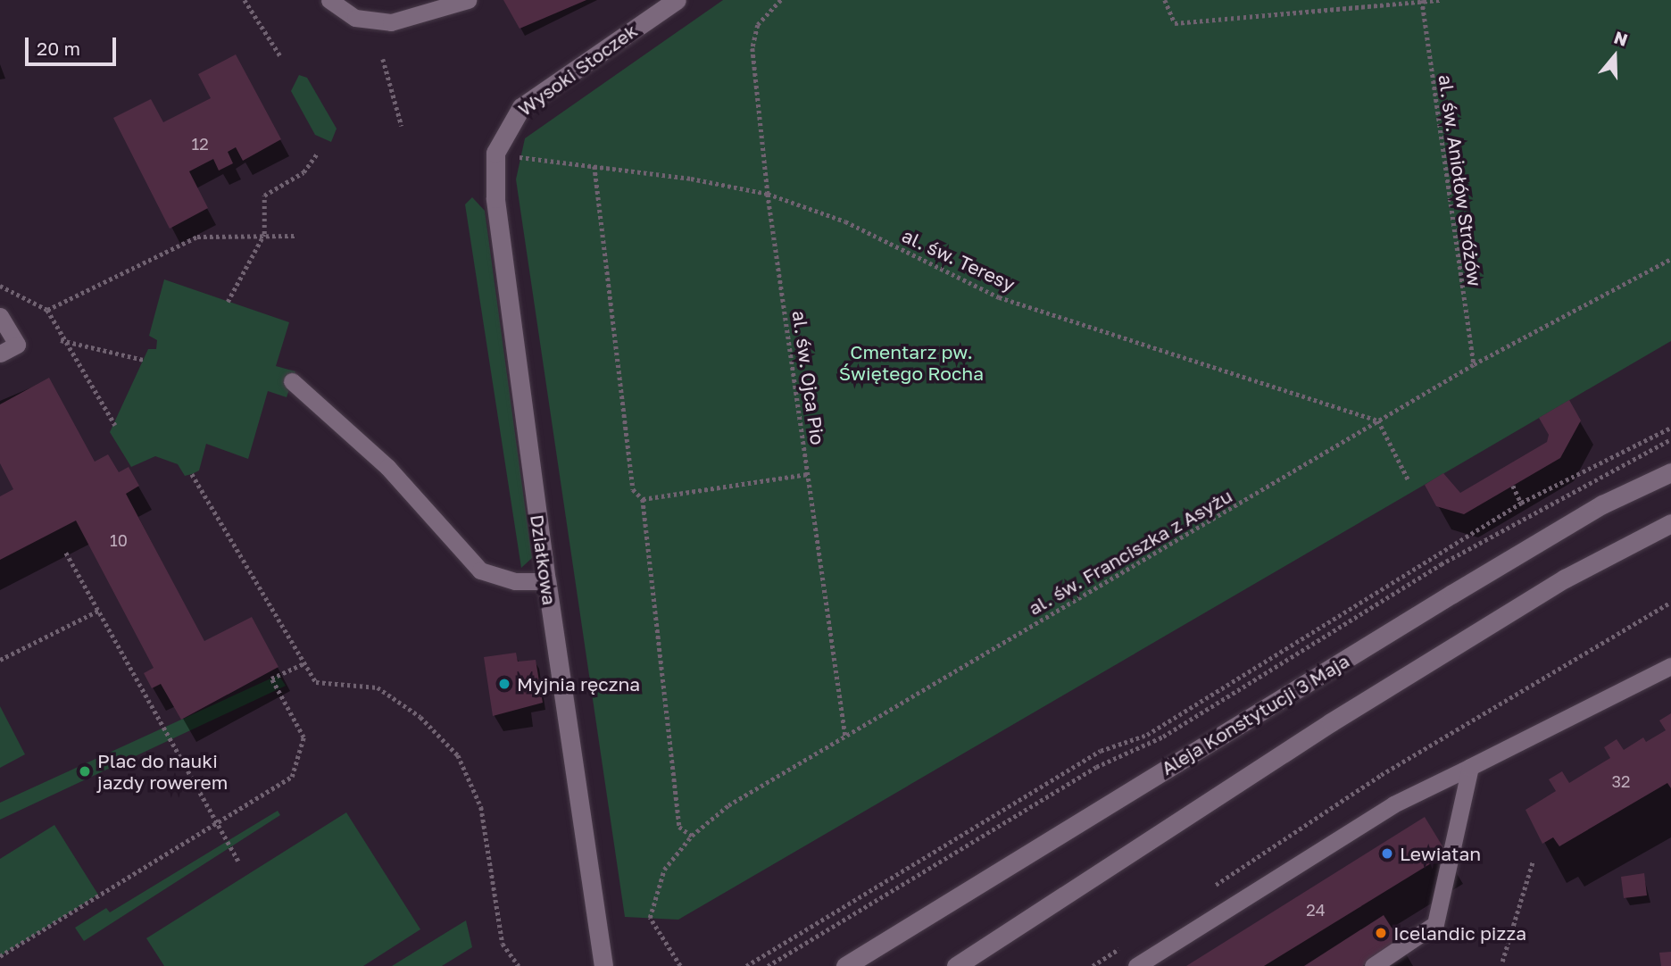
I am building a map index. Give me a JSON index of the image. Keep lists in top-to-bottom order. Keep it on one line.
{"streets":{"main road":["Wysoki Stoczek","Działkowa","Aleja Konstytucji 3 Maja"],"path":["al. św. Aniołów Stróżów","al. św. Teresy","al. św. Ojca Pio","al. św. Franciszka z Asyżu"]},"crossings":[["Wysoki Stoczek","Działkowa"],["al. św. Aniołów Stróżów","al. św. Franciszka z Asyżu"],["al. św. Teresy","al. św. Ojca Pio"],["al. św. Teresy","al. św. Franciszka z Asyżu"],["al. św. Ojca Pio","al. św. Franciszka z Asyżu"]],"parks":["Cmentarz pw. Świętego Rocha"],"places":["Myjnia ręczna","Plac do nauki jazdy rowerem","Lewiatan","Icelandic pizza"],"house_numbers":["12","10","32","24"],"scale_bar":"20 m","north":"top"}
